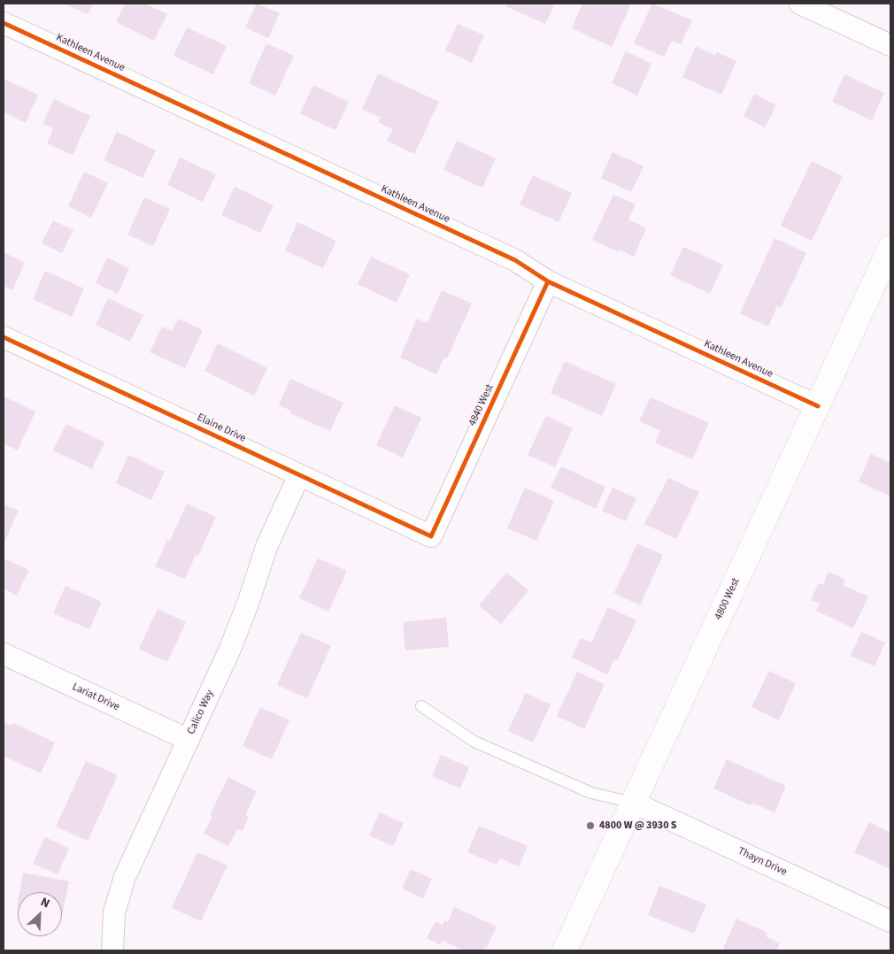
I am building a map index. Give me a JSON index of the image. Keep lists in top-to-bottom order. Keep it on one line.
{"streets":{"main road":["4800 West"],"street":["Kathleen Avenue","4840 West","Elaine Drive","Lariat Drive","Calico Way","Thayn Drive"]},"crossings":[["Kathleen Avenue","4840 West"],["Kathleen Avenue","4800 West"],["4840 West","Elaine Drive"],["Elaine Drive","Calico Way"],["4800 West","Thayn Drive"],["Lariat Drive","Calico Way"]],"places":["4800 W @ 3930 S"],"north":"top right"}
